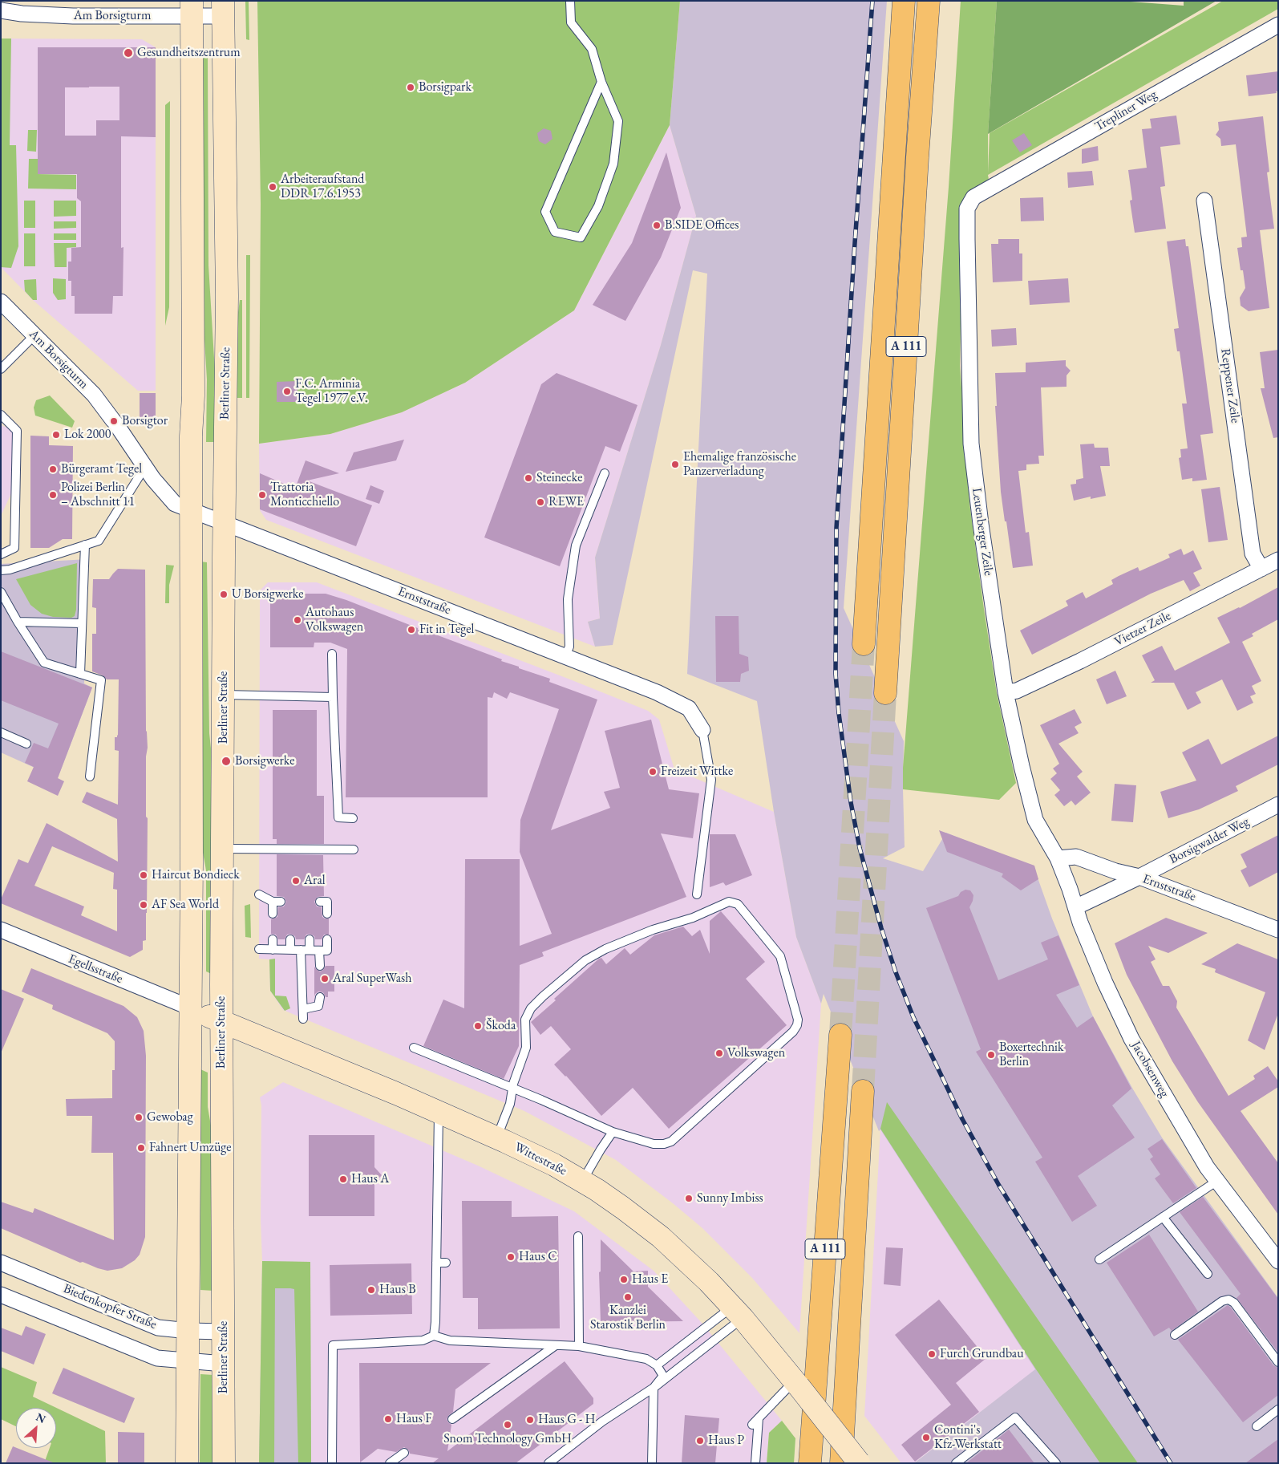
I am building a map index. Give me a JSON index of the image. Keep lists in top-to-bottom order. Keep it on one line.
{"streets":{"highway":["A 111"],"main road":["Berliner Straße","Wittestraße"],"street":["Am Borsigturm","Trepliner Weg","Reppener Zeile","Leuenberger Zeile","Ernststraße","Vietzer Zeile","Borsigwalder Weg","Egellsstraße","Jacobsenweg","Biedenkopfer Straße"]},"crossings":[["Am Borsigturm","Berliner Straße"],["Am Borsigturm","Ernststraße"],["Trepliner Weg","Leuenberger Zeile"],["A 111","Wittestraße"],["Berliner Straße","Ernststraße"],["Berliner Straße","Wittestraße"],["Berliner Straße","Biedenkopfer Straße"],["Reppener Zeile","Vietzer Zeile"],["Leuenberger Zeile","Ernststraße"],["Leuenberger Zeile","Vietzer Zeile"],["Leuenberger Zeile","Jacobsenweg"],["Ernststraße","Borsigwalder Weg"],["Ernststraße","Jacobsenweg"],["Borsigwalder Weg","Jacobsenweg"],["Egellsstraße","Wittestraße"]],"places":["Gesundheitszentrum","Borsigpark","Arbeiteraufstand DDR 17.6.1953","B.SIDE Offices","F.C. Arminia Tegel 1977 e.V.","Borsigtor","Lok 2000","Ehemalige französische Panzerverladung","Bürgeramt Tegel","Steinecke","Polizei Berlin – Abschnitt 11","Trattoria Monticchiello","REWE","U Borsigwerke","Autohaus Volkswagen","Fit in Tegel","Borsigwerke","Freizeit Wittke","Haircut Bondieck","Aral","AF Sea World","Aral SuperWash","Škoda","Volkswagen","Boxertechnik Berlin","Gewobag","Fahnert Umzüge","Haus A","Sunny Imbiss","Haus C","Haus E","Haus B","Kanzlei Starostik Berlin","Furch Grundbau","Haus F","Haus G - H","Snom Technology GmbH","Contini's Kfz-Werkstatt","Haus P"],"north":"top right"}
